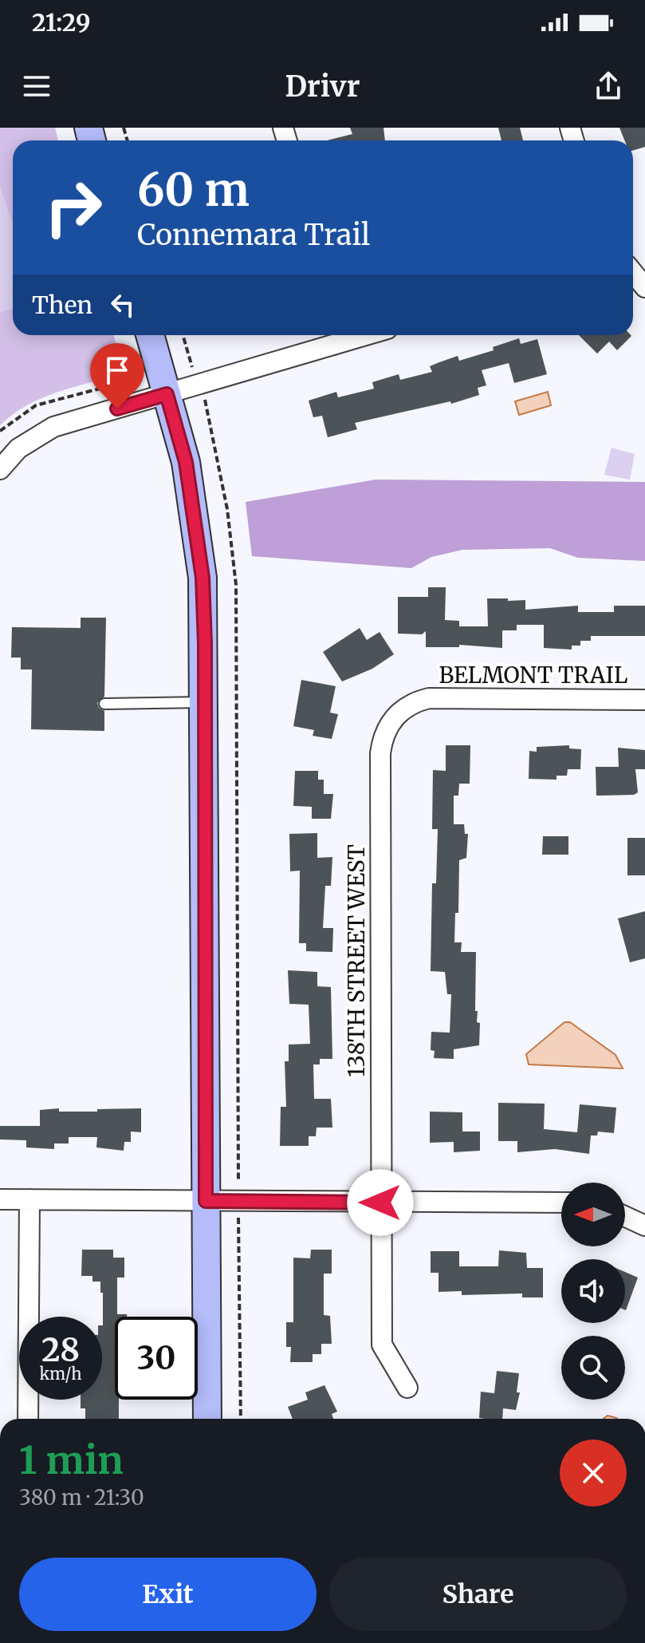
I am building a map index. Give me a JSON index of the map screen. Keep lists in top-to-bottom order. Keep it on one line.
{"streets":{"street":["BELMONT TRAIL","138TH STREET WEST"]},"crossings":[["BELMONT TRAIL","138TH STREET WEST"]],"north":"left","page":{"status":"21:29","header":"Drivr","turn":["60 m","Connemara Trail"],"then":"Then","speed":"28 km/h","limit":"30","heading":["1 min","380 m · 21:30"],"buttons":["Exit","Share"]}}
